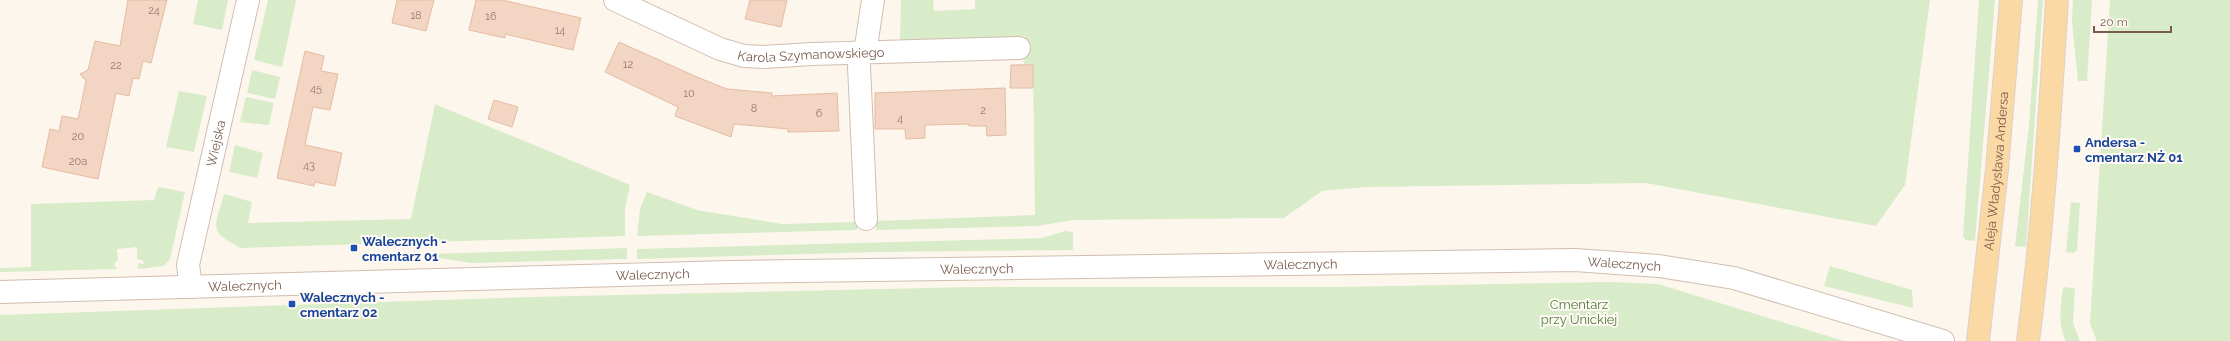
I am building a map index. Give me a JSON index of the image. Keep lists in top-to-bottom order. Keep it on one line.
{"streets":{"main road":["Aleja Władysława Andersa"],"street":["Karola Szymanowskiego","Wiejska","Walecznych"]},"crossings":[["Wiejska","Walecznych"]],"parks":["Cmentarz przy Unickiej"],"places":{"transit":["Andersa - cmentarz NŻ 01","Walecznych - cmentarz 01","Walecznych - cmentarz 02"]},"house_numbers":["24","18","16","14","12","22","45","10","8","2","6","4","20","20a","43"],"scale_bar":"20 m"}
